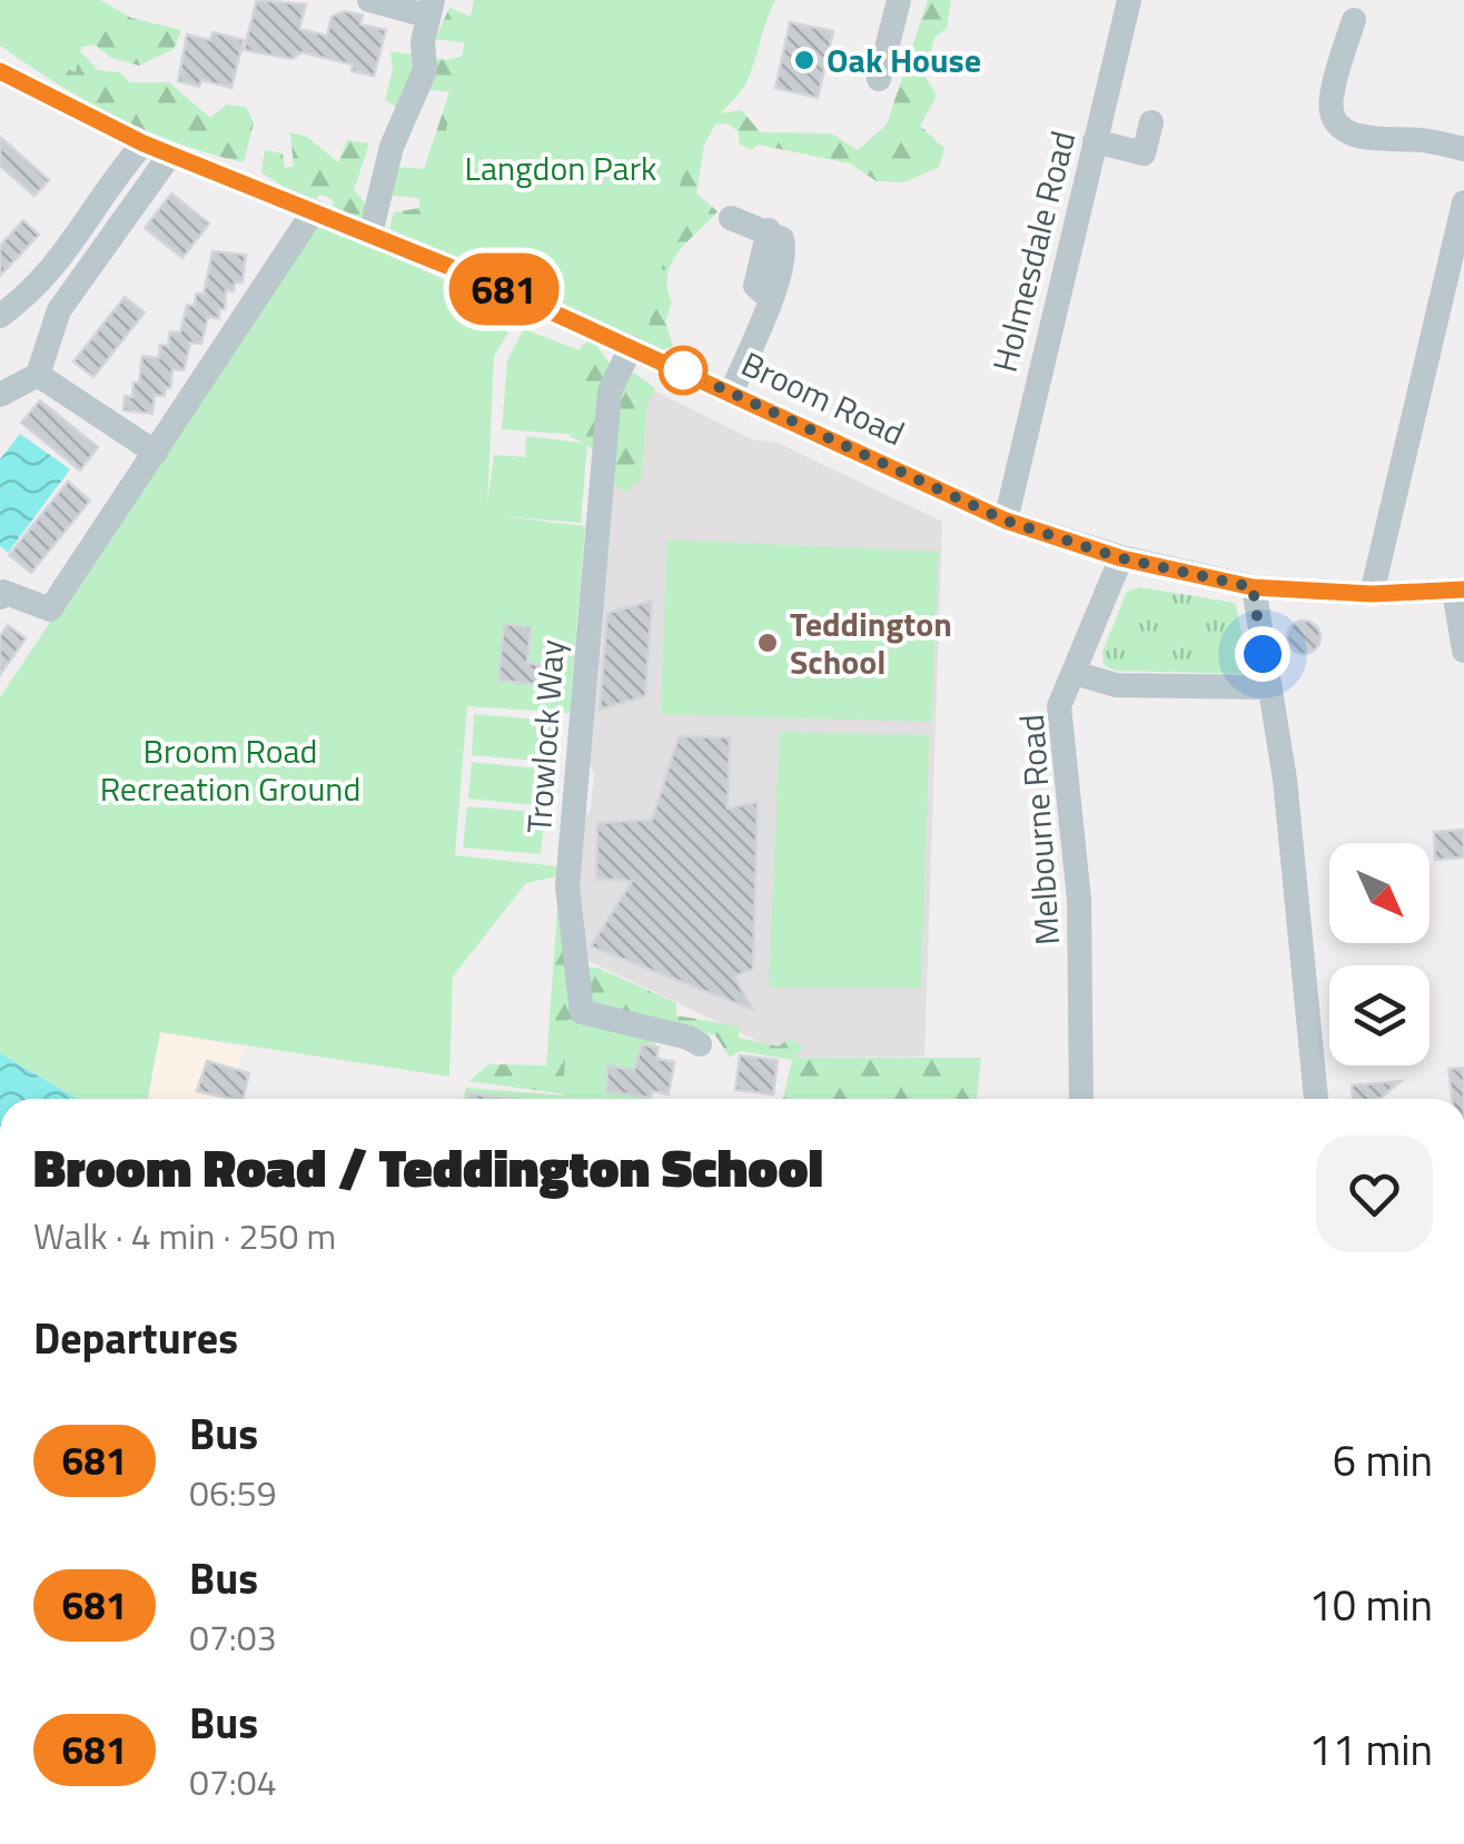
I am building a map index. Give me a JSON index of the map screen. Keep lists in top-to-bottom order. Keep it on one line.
{"streets":{"street":["Holmesdale Road","Broom Road","Trowlock Way","Melbourne Road"]},"crossings":[["Holmesdale Road","Broom Road"],["Broom Road","Trowlock Way"],["Broom Road","Melbourne Road"]],"parks":["Langdon Park","Broom Road Recreation Ground"],"places":["Oak House","Teddington School"],"lines":["bus line 681"],"north":"bottom right","page":{"on_map":"681","heading":[["Broom Road / Teddington School","Walk · 4 min · 250 m"],"Departures"],"list":[{"mark":"681","name":"Bus","note":"06:59","value":"6 min"},{"mark":"681","name":"Bus","note":"07:03","value":"10 min"},{"mark":"681","name":"Bus","note":"07:04","value":"11 min"}]}}
